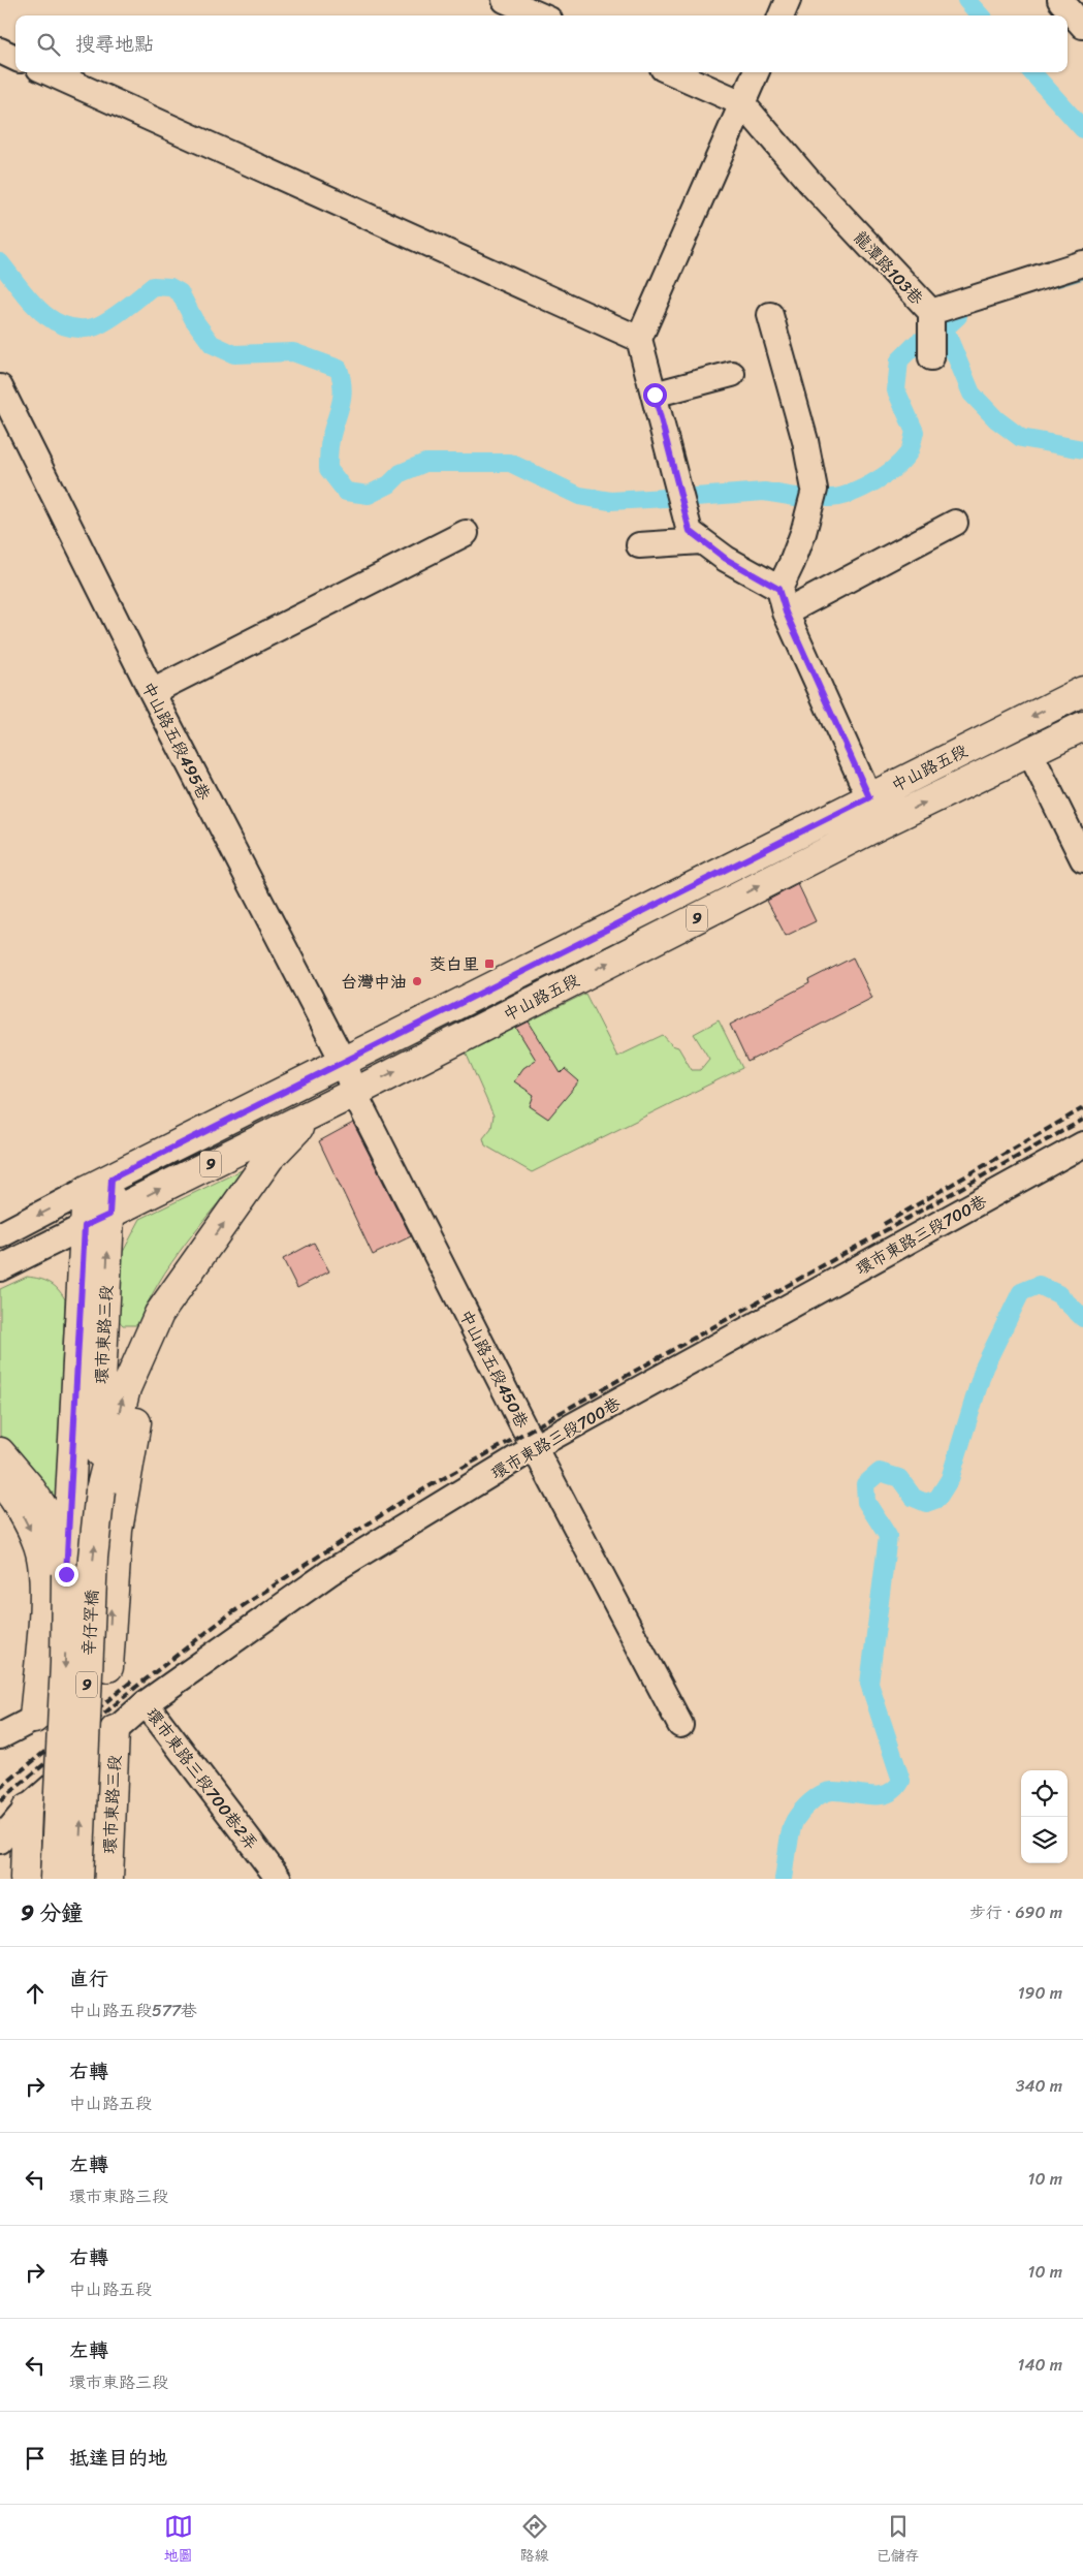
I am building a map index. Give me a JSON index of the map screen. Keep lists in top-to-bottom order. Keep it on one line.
{"streets":{"main road":["中山路五段","9","環市東路三段","辛仔罕橋"],"street":["龍潭路103巷","中山路五段495巷","環市東路三段700巷","中山路五段450巷","環市東路三段700巷2弄"]},"crossings":[["中山路五段495巷","中山路五段"],["中山路五段495巷","中山路五段450巷"],["中山路五段","環市東路三段"],["中山路五段","中山路五段450巷"],["環市東路三段700巷","環市東路三段"],["環市東路三段700巷","中山路五段450巷"],["環市東路三段700巷","環市東路三段700巷2弄"],["環市東路三段","辛仔罕橋"]],"places":{"transit":["茭白里"],"other":["台灣中油"]},"page":{"search":"搜尋地點","heading":["9 分鐘","步行 · 690 m"],"list":[["直行","中山路五段577巷","190 m"],["右轉","中山路五段","340 m"],["左轉","環市東路三段","10 m"],["右轉","中山路五段","10 m"],["左轉","環市東路三段","140 m"],"抵達目的地"],"nav":["地圖","路線","已儲存"]}}
